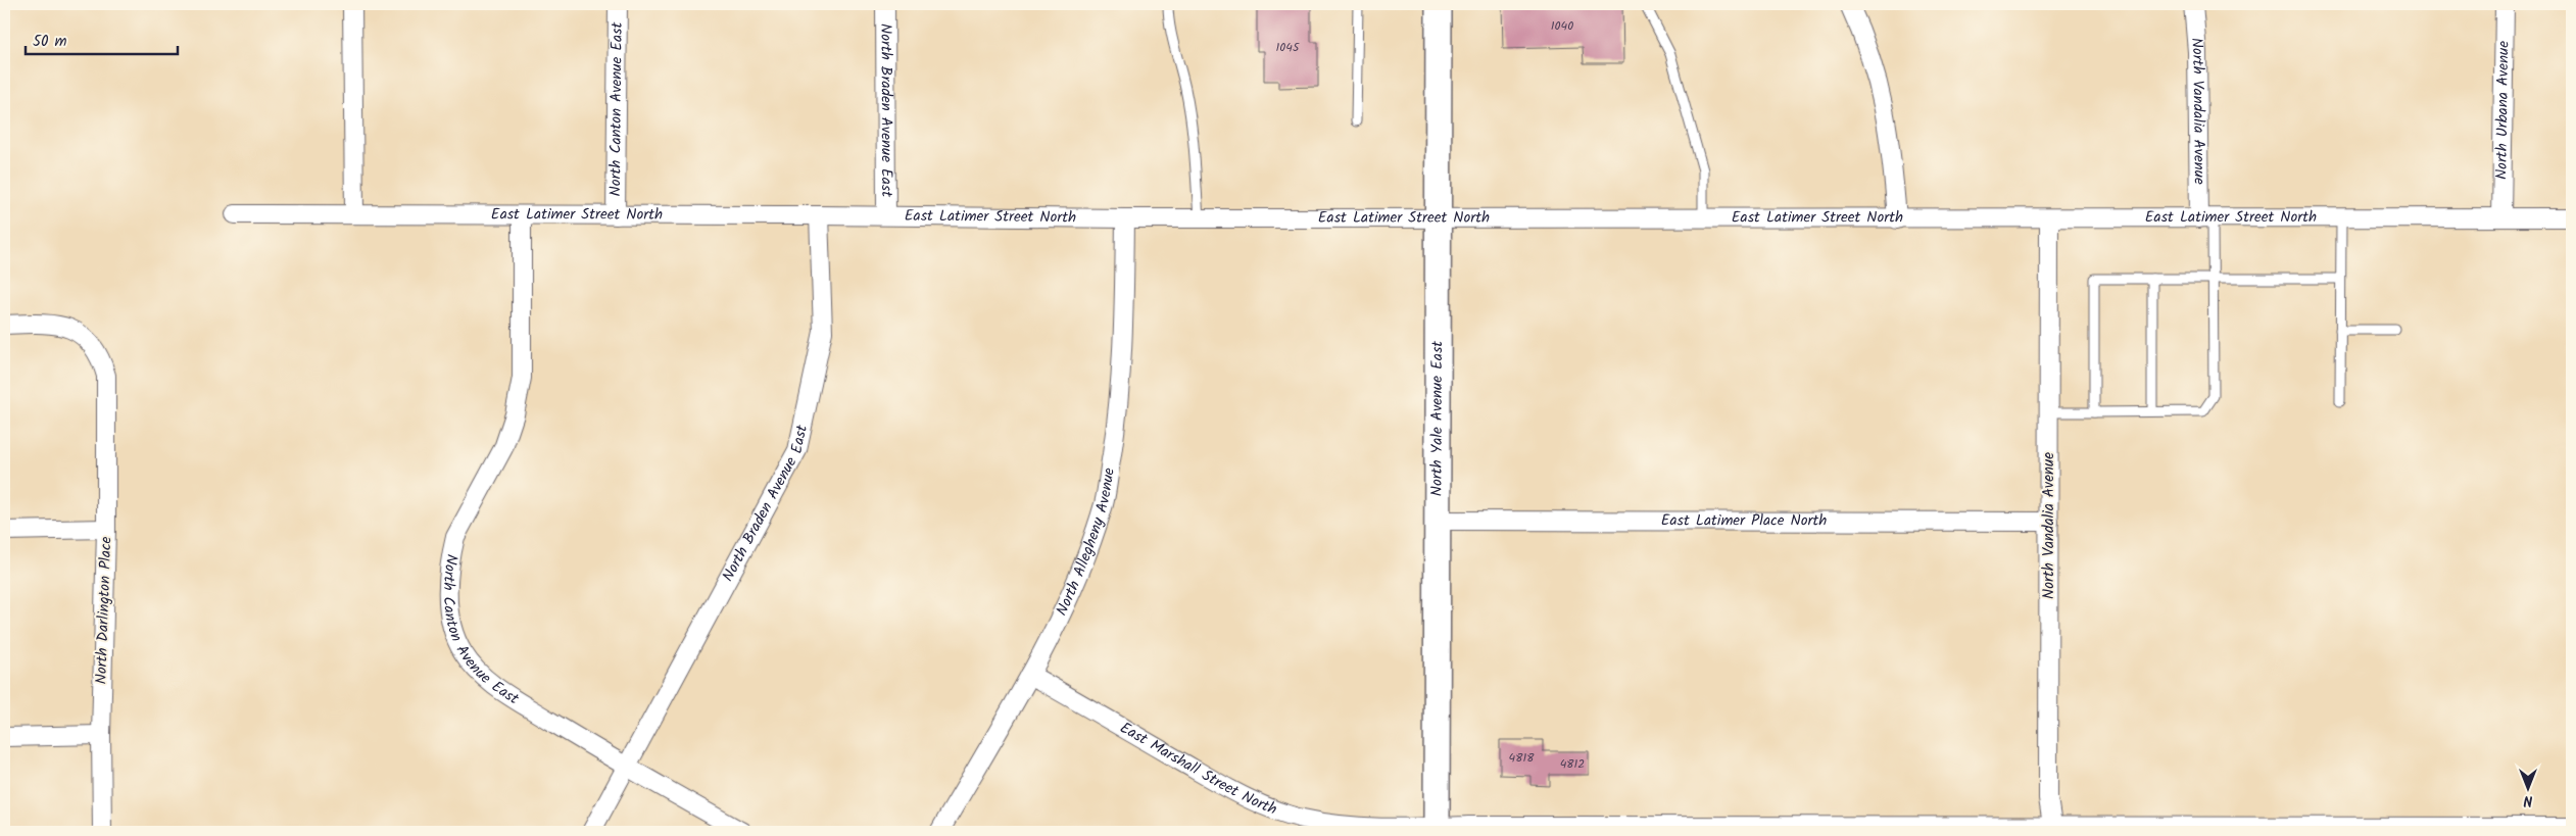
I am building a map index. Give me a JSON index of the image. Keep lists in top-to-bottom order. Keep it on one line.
{"streets":{"main road":["North Yale Avenue East"],"street":["North Canton Avenue East","North Braden Avenue East","North Urbana Avenue","North Vandalia Avenue","East Latimer Street North","East Latimer Place North","North Allegheny Avenue","North Darlington Place","East Marshall Street North"]},"crossings":[["North Canton Avenue East","North Braden Avenue East"],["North Canton Avenue East","East Latimer Street North"],["North Braden Avenue East","East Latimer Street North"],["North Urbana Avenue","East Latimer Street North"],["North Vandalia Avenue","East Latimer Street North"],["North Vandalia Avenue","East Latimer Place North"],["North Vandalia Avenue","East Marshall Street North"],["East Latimer Street North","North Yale Avenue East"],["East Latimer Street North","North Allegheny Avenue"],["North Yale Avenue East","East Latimer Place North"],["North Yale Avenue East","East Marshall Street North"],["North Allegheny Avenue","East Marshall Street North"]],"house_numbers":["1040","1045","4818","4812"],"scale_bar":"50 m","north":"bottom"}
